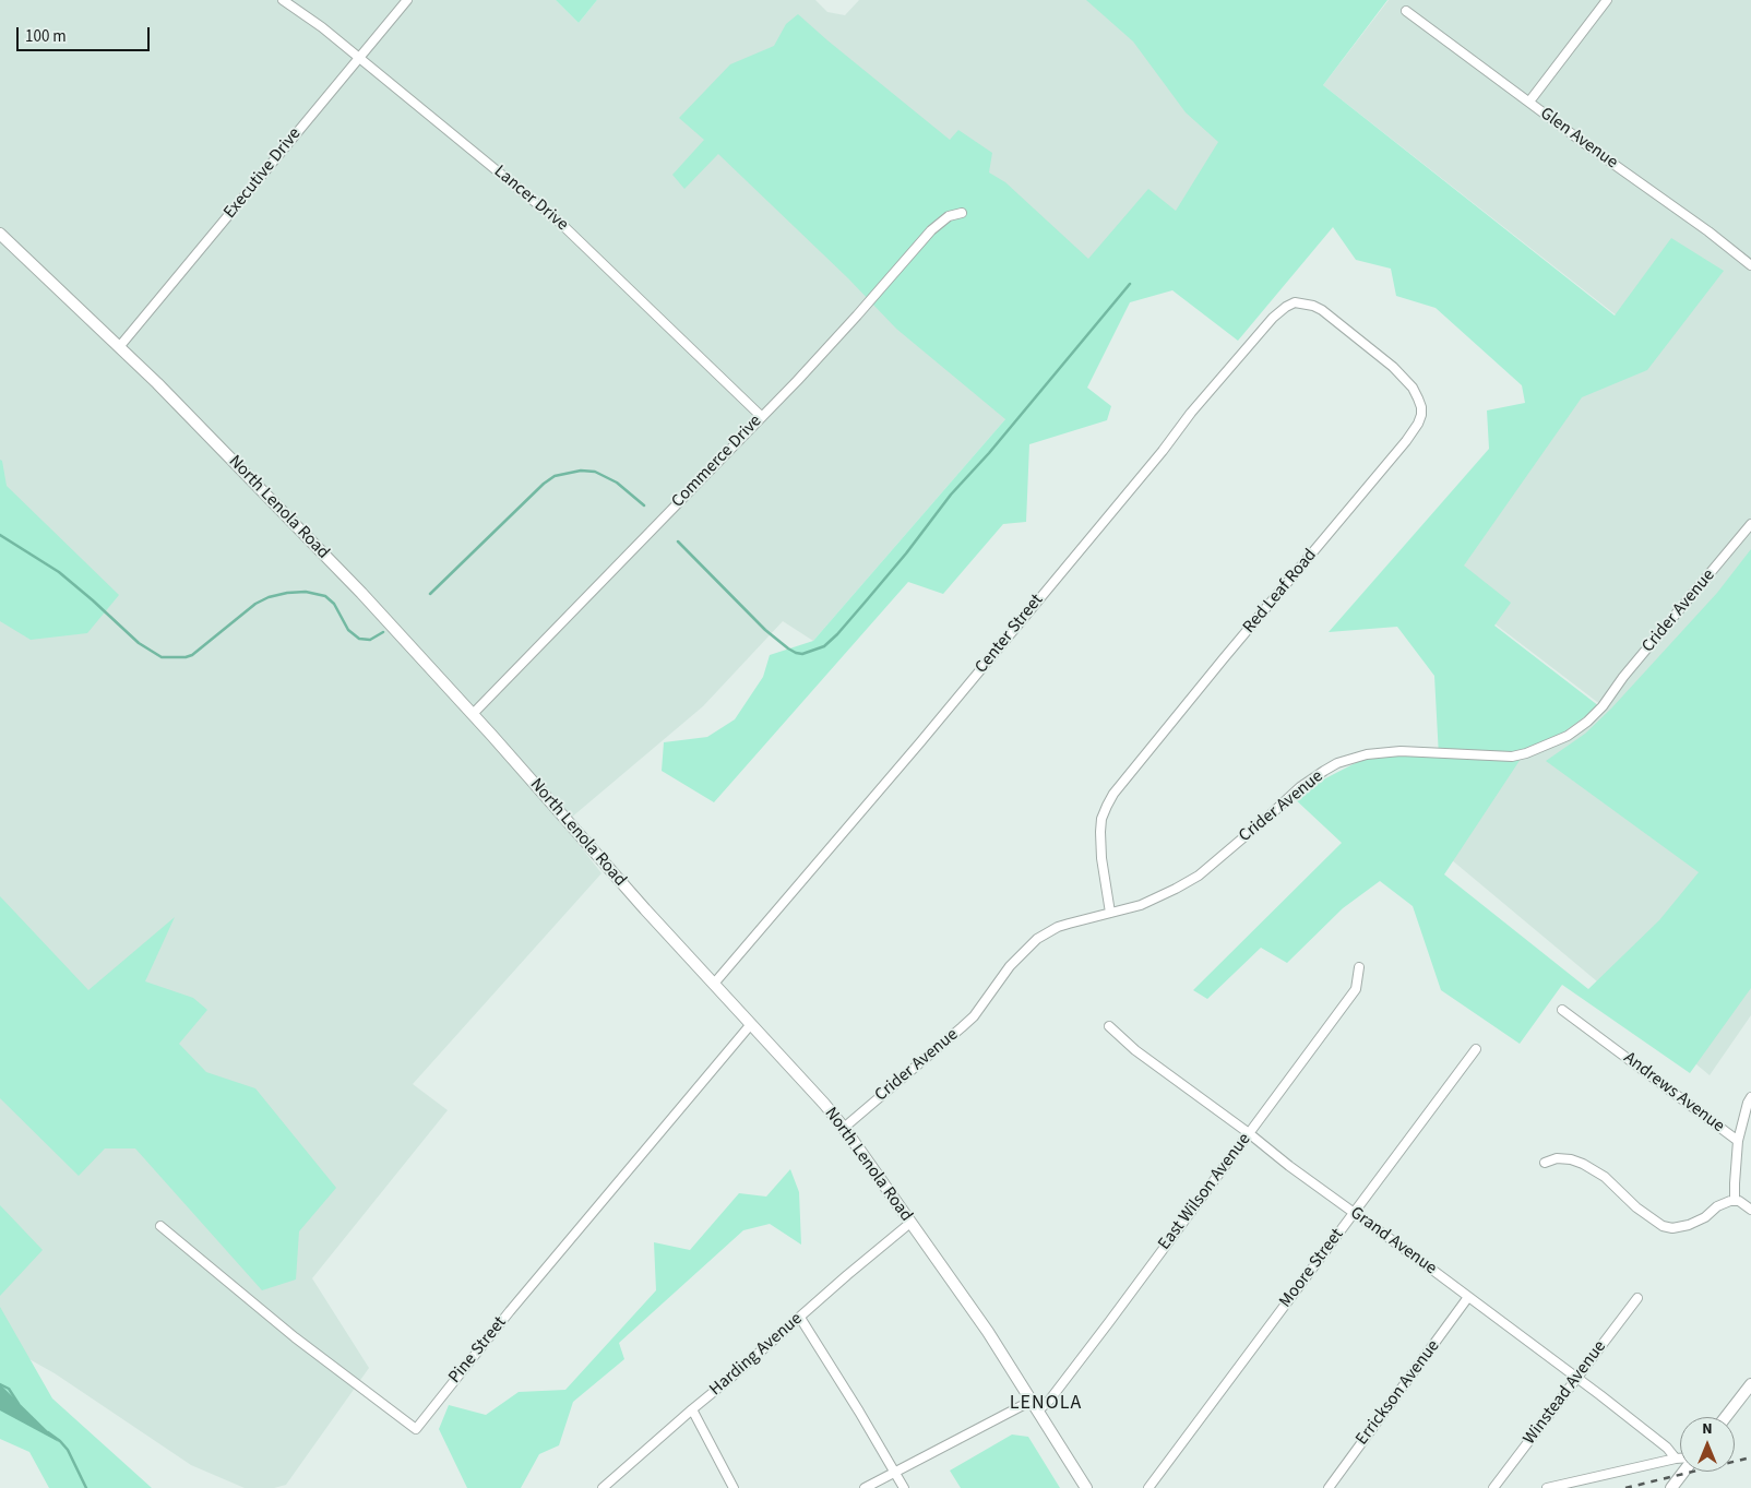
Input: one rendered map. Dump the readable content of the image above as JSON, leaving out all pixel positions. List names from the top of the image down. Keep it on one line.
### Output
{"streets":{"main road":["North Lenola Road"],"street":["Glen Avenue","Executive Drive","Lancer Drive","Commerce Drive","Red Leaf Road","Crider Avenue","Center Street","Andrews Avenue","East Wilson Avenue","Grand Avenue","Moore Street","Pine Street","Harding Avenue","Errickson Avenue","Winstead Avenue"]},"crossings":[["Executive Drive","Lancer Drive"],["Executive Drive","North Lenola Road"],["Lancer Drive","Commerce Drive"],["Commerce Drive","North Lenola Road"],["North Lenola Road","Crider Avenue"],["North Lenola Road","Center Street"],["North Lenola Road","East Wilson Avenue"],["North Lenola Road","Pine Street"],["North Lenola Road","Harding Avenue"],["Red Leaf Road","Crider Avenue"],["Red Leaf Road","Center Street"],["East Wilson Avenue","Grand Avenue"],["Grand Avenue","Moore Street"],["Grand Avenue","Errickson Avenue"],["Grand Avenue","Winstead Avenue"]],"districts":["LENOLA"],"scale_bar":"100 m","north":"top"}
